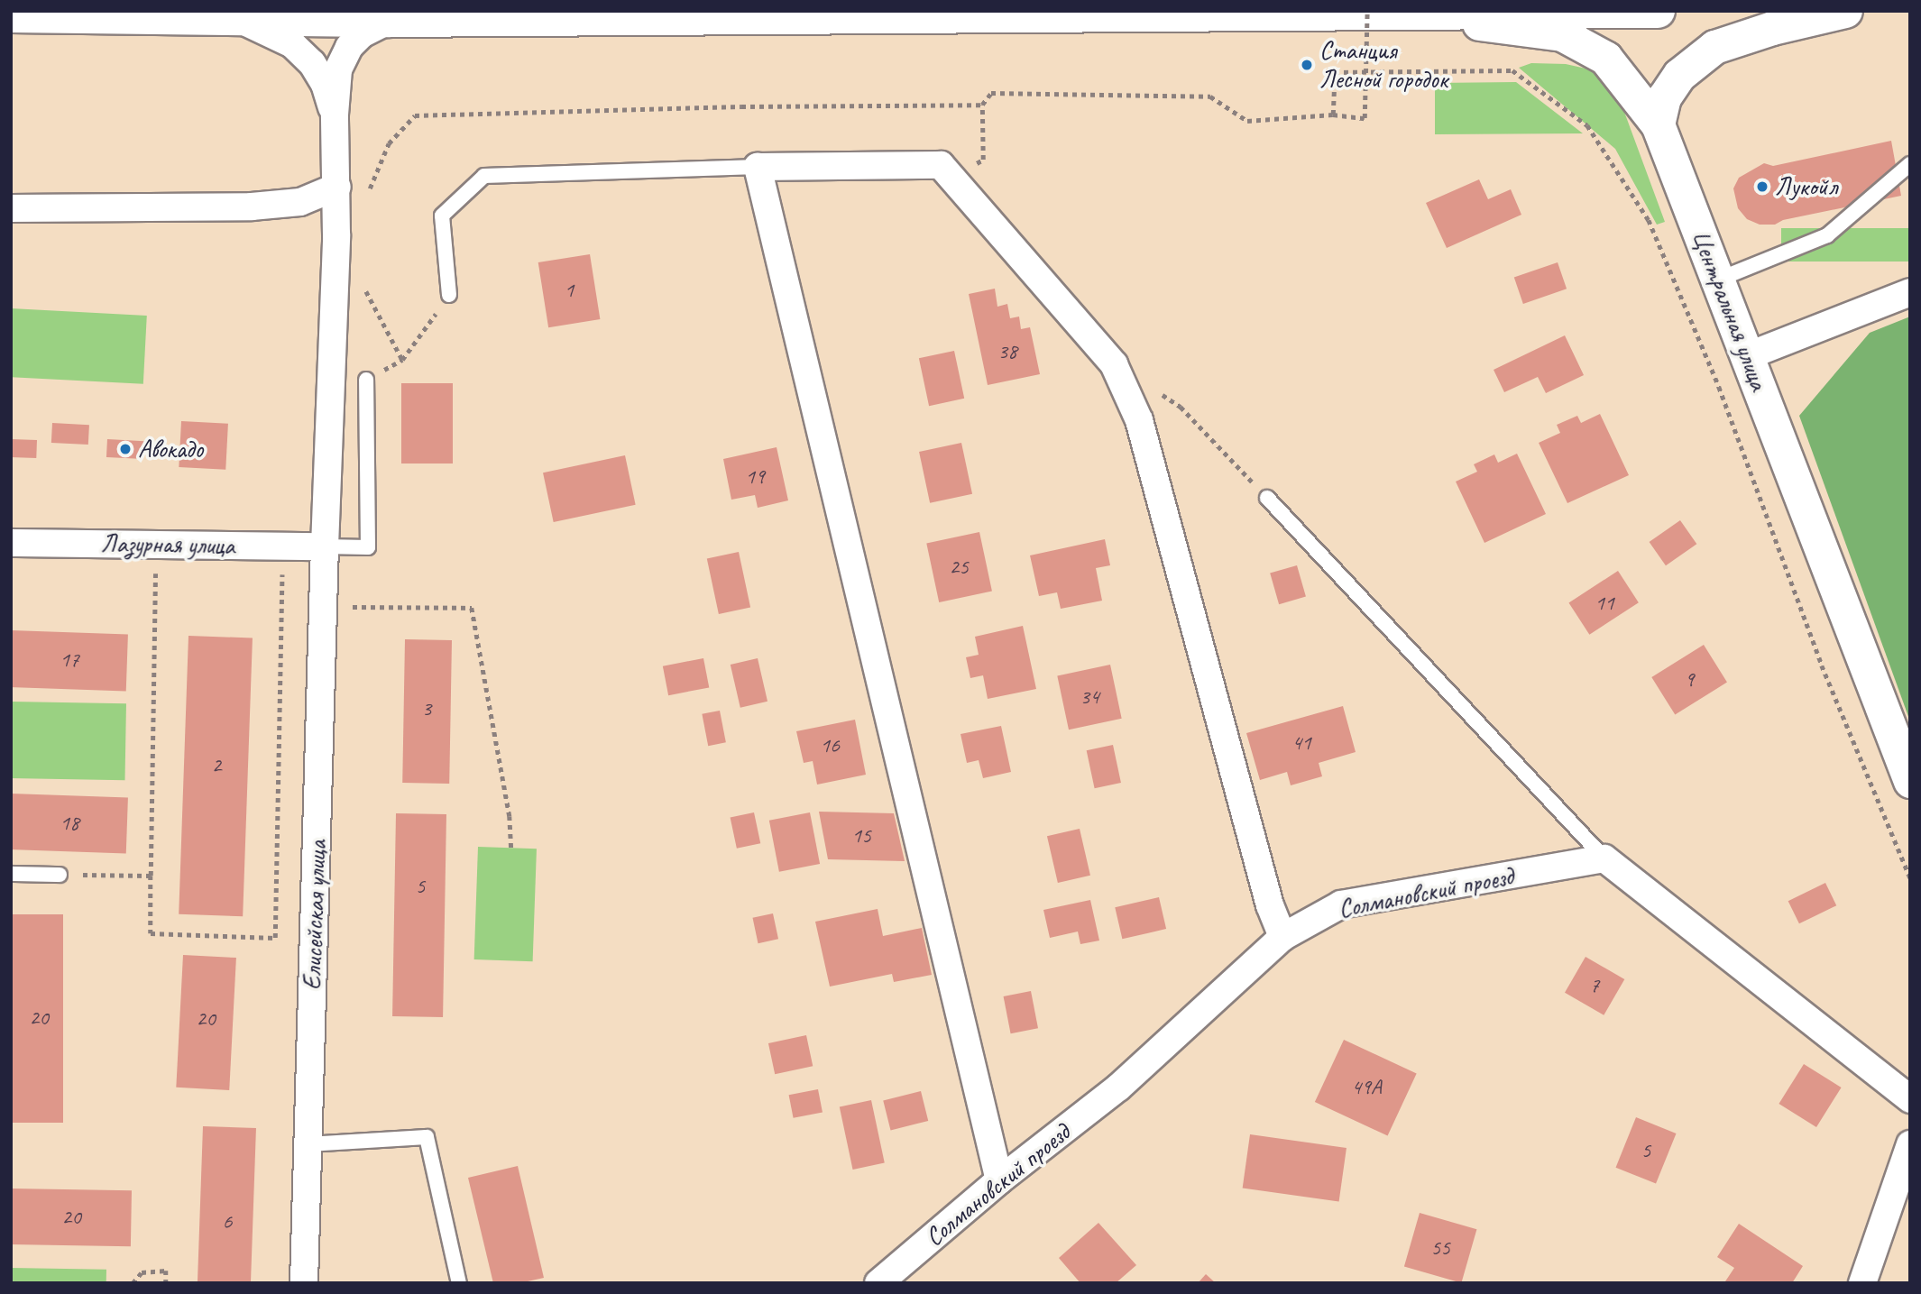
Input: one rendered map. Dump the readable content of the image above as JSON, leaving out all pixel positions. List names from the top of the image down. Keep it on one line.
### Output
{"streets":{"street":["Центральная улица","Лазурная улица","Солмановский проезд","Елисейская улица"]},"crossings":[["Лазурная улица","Елисейская улица"]],"places":["Станция Лесной городок","Лукойл","Авокадо"],"house_numbers":["1","38","19","25","11","17","9","34","3","41","16","2","18","15","5","7","20","20","49А","5","20","6","55"]}
